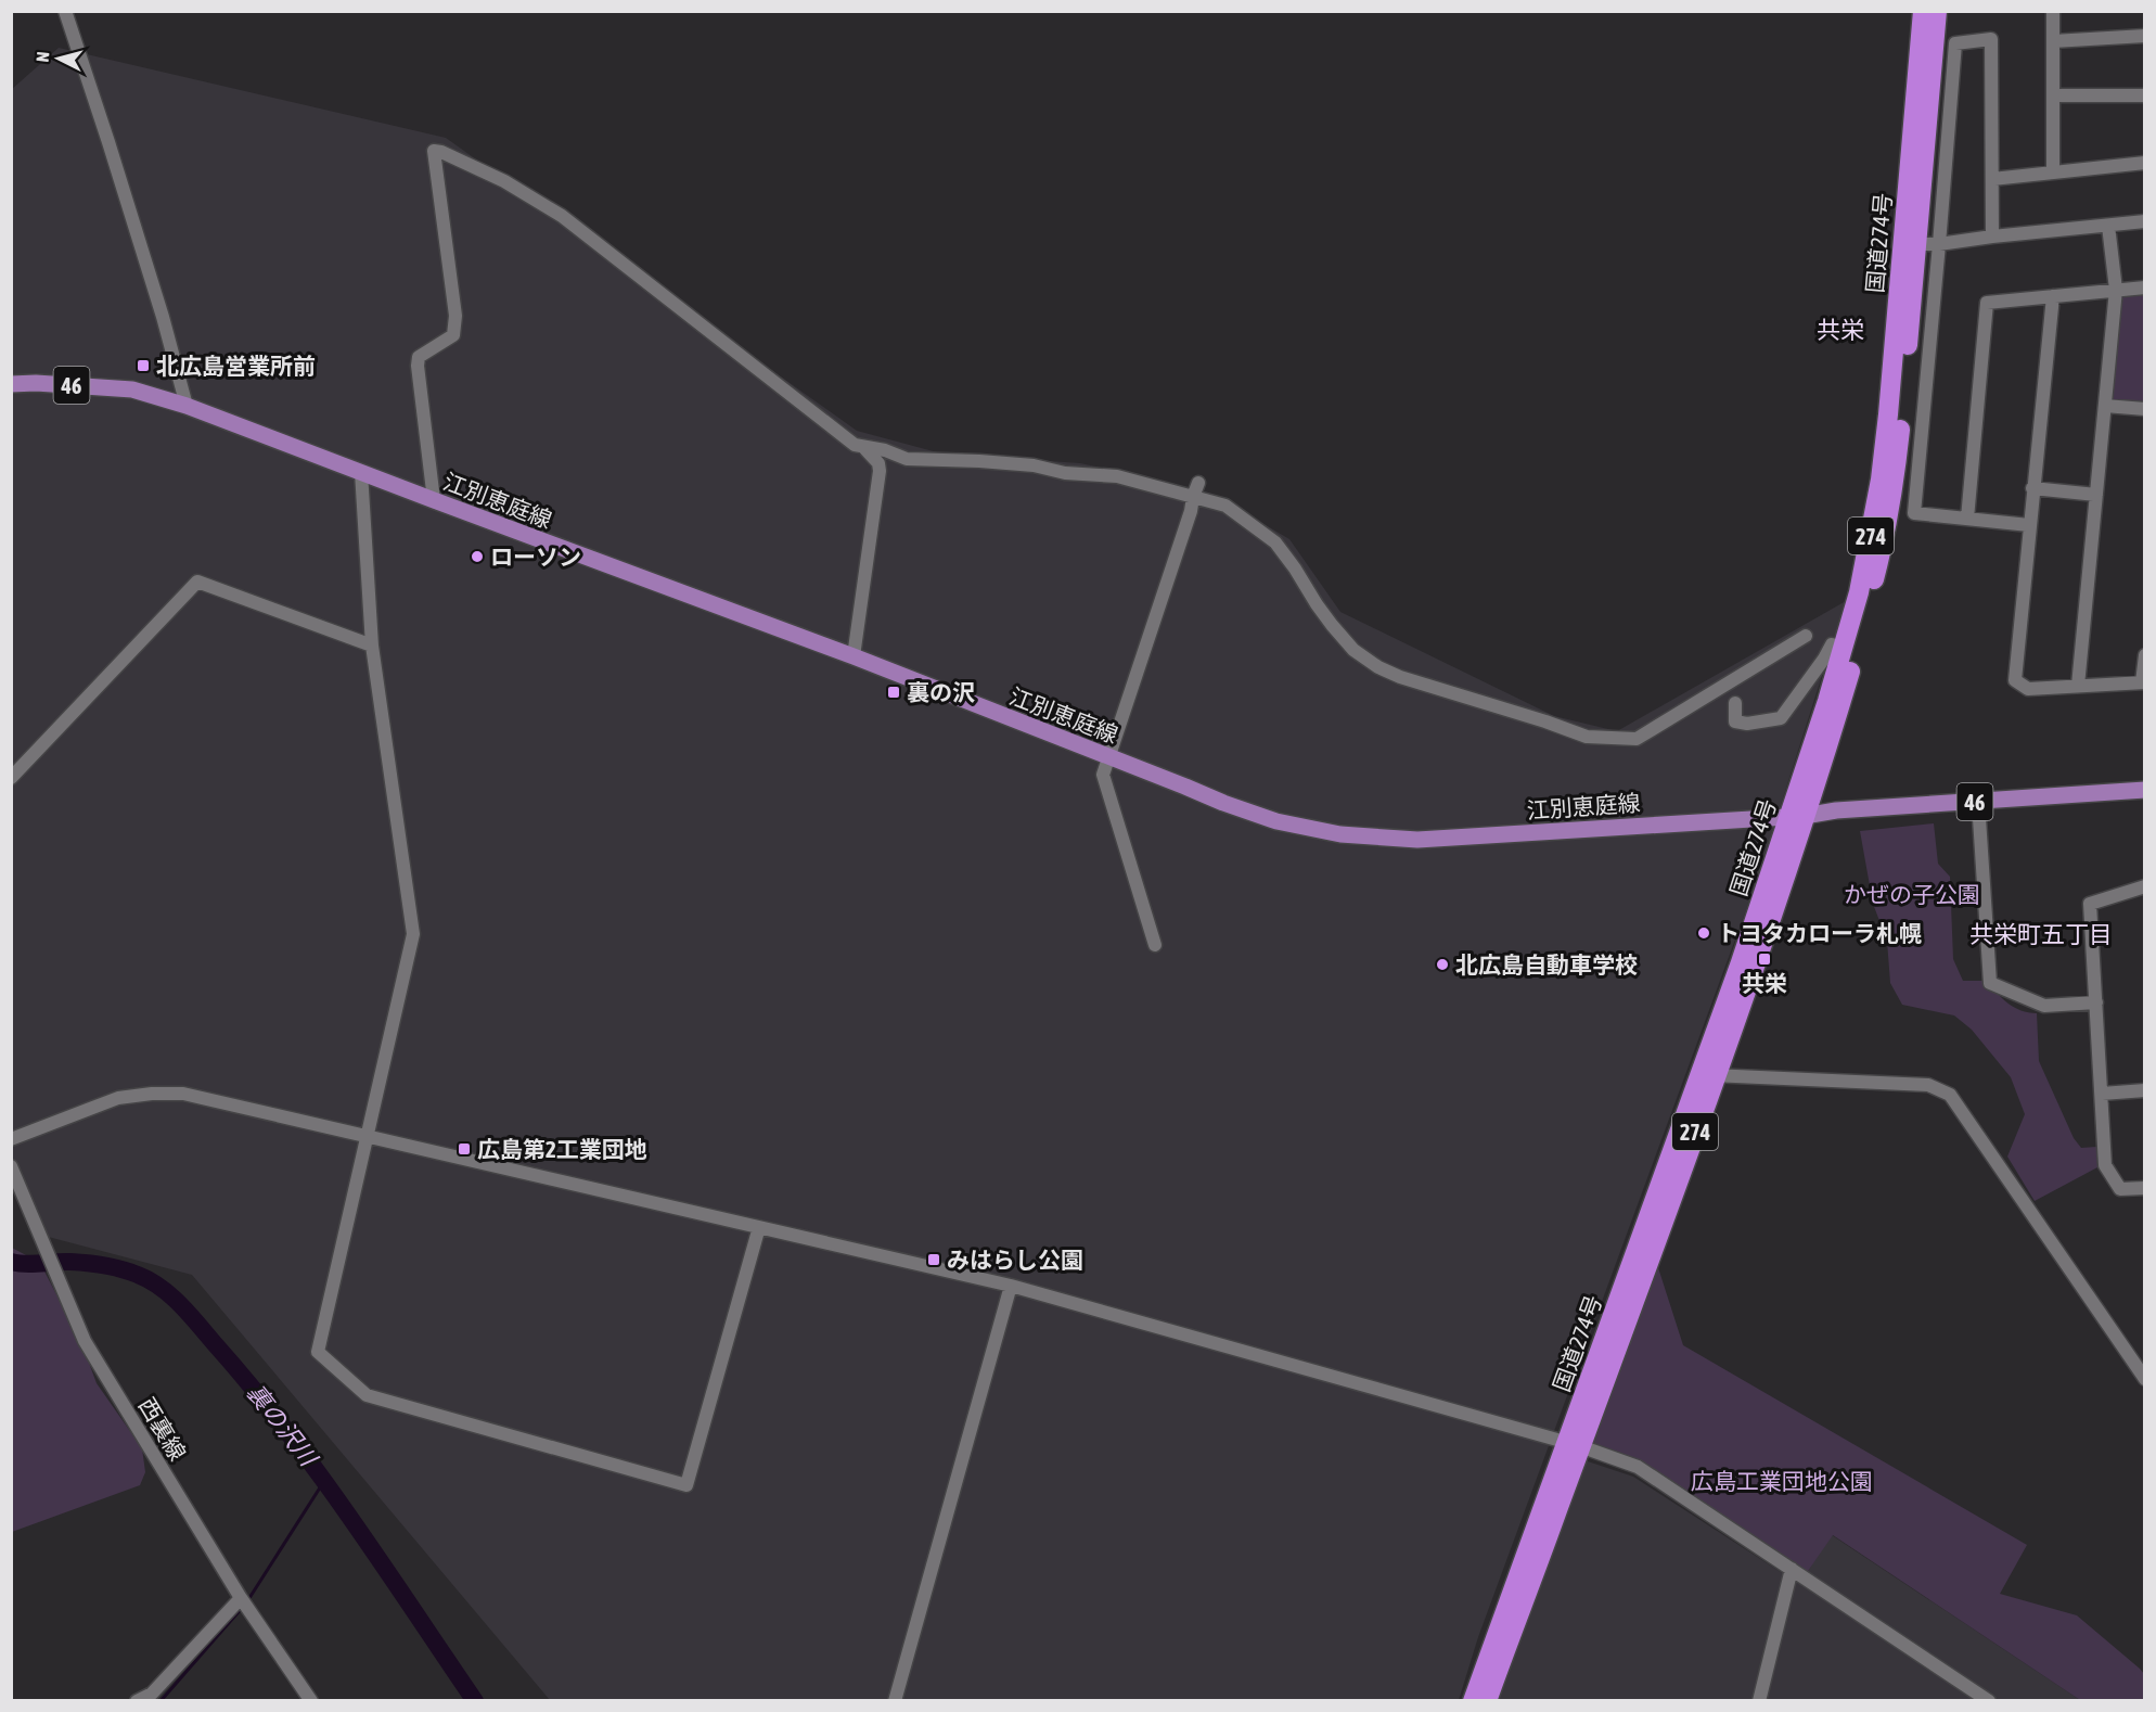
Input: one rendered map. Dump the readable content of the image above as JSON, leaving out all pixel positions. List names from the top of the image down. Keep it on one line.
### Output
{"streets":{"highway":["国道274号","274"],"main road":["46","江別恵庭線"],"street":["西裏線"]},"crossings":[["国道274号","江別恵庭線"]],"districts":["共栄","共栄町五丁目"],"water":["裏の沢川"],"parks":["かぜの子公園","広島工業団地公園"],"places":{"transit":["北広島営業所前","裏の沢","共栄","広島第2工業団地","みはらし公園"],"other":["ローソン","トヨタカローラ札幌","北広島自動車学校"]},"north":"left"}
